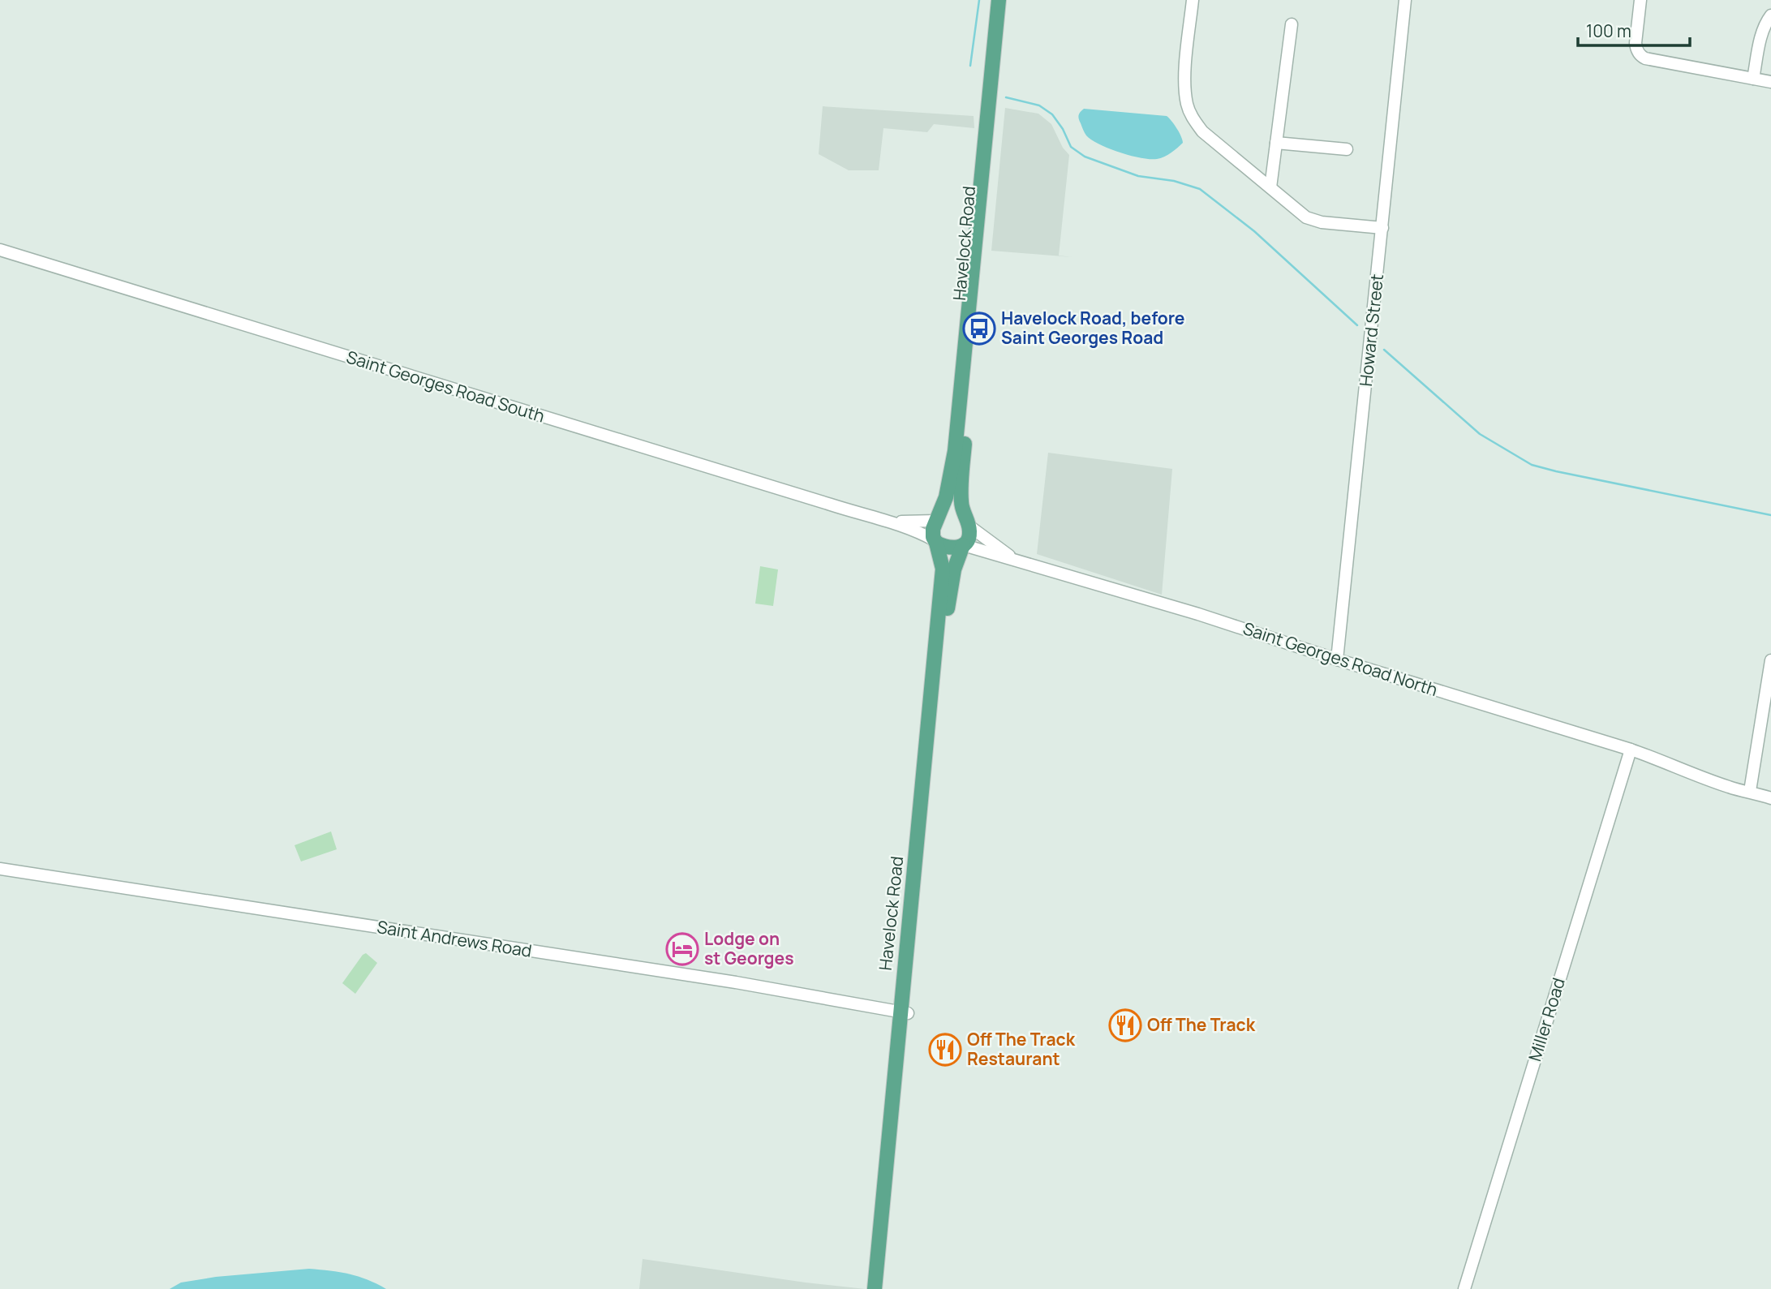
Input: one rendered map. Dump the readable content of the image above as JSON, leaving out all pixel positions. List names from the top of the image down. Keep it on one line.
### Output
{"streets":{"main road":["Havelock Road"],"street":["Howard Street","Saint Georges Road South","Saint Georges Road North","Saint Andrews Road","Miller Road"]},"crossings":[["Havelock Road","Saint Georges Road South"],["Havelock Road","Saint Georges Road North"],["Havelock Road","Saint Andrews Road"],["Howard Street","Saint Georges Road North"],["Saint Georges Road South","Saint Georges Road North"],["Saint Georges Road North","Miller Road"]],"places":{"bus stop":["Havelock Road, before Saint Georges Road"],"hotel":["Lodge on st Georges"],"restaurant":["Off The Track","Off The Track Restaurant"]},"scale_bar":"100 m"}
